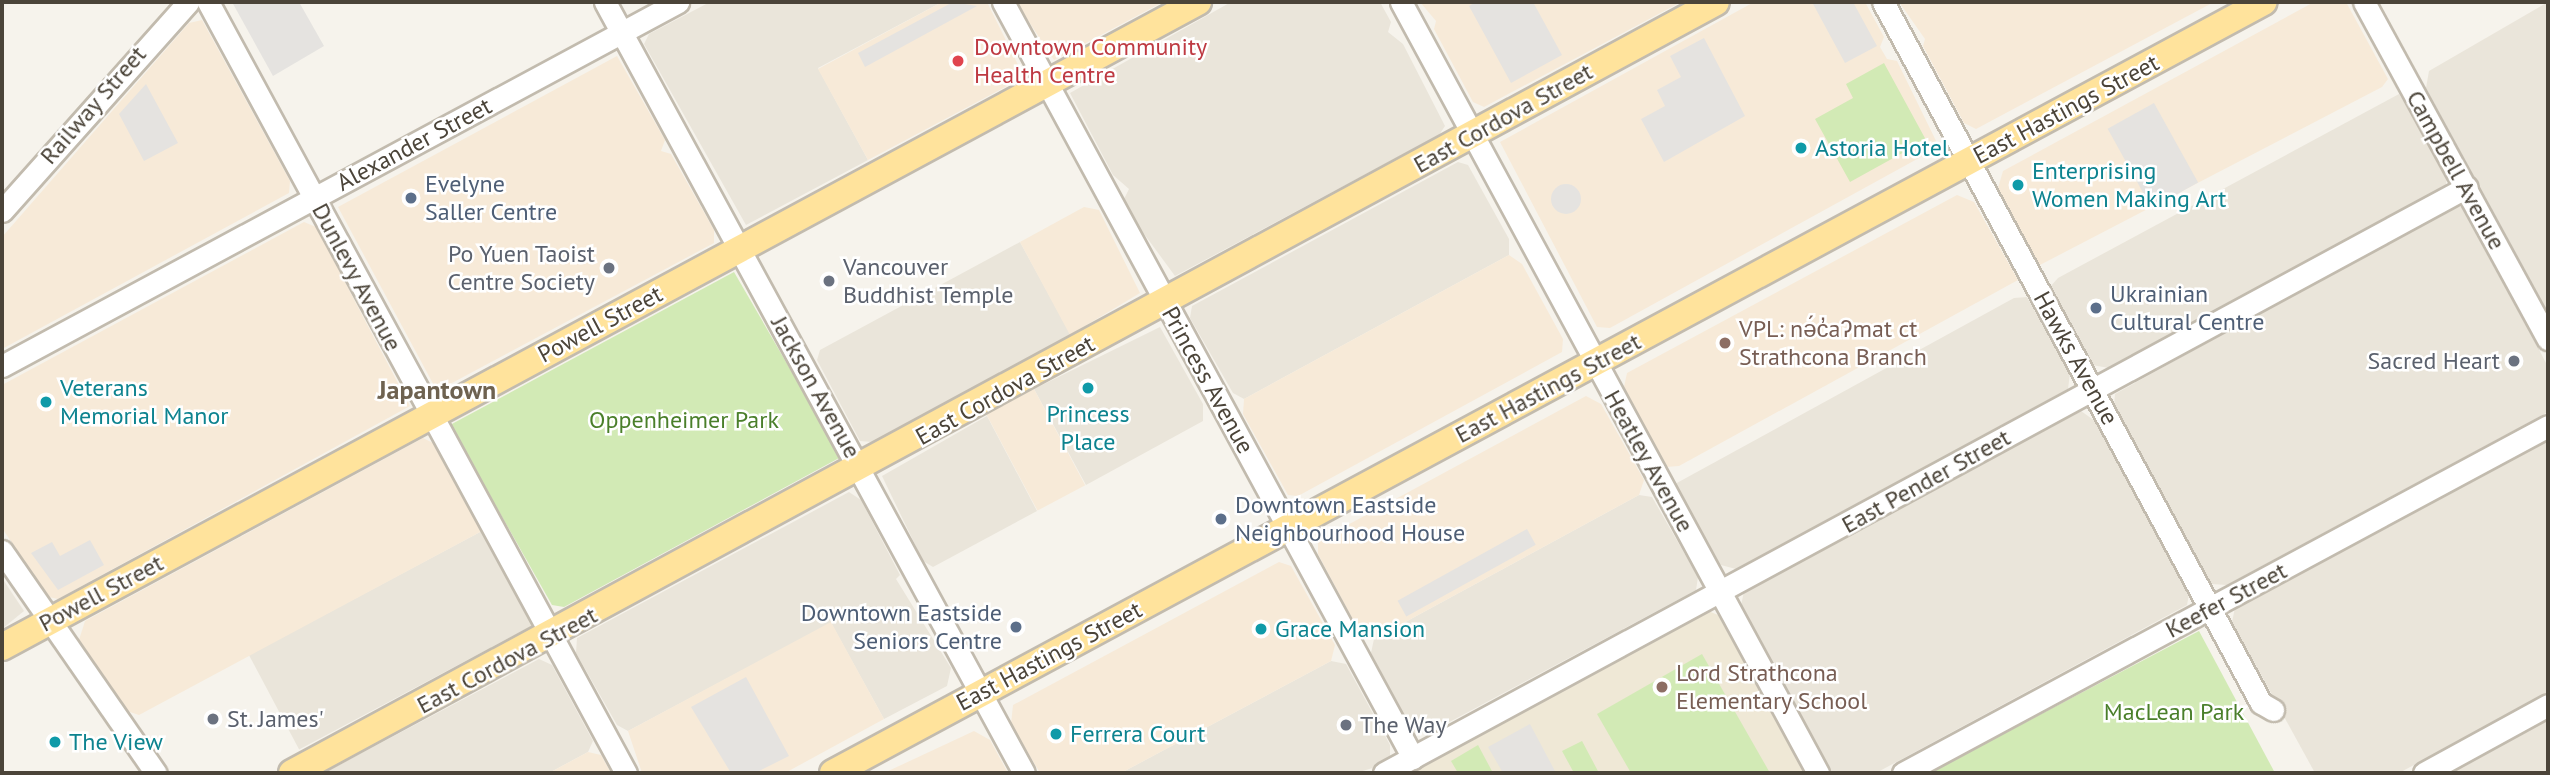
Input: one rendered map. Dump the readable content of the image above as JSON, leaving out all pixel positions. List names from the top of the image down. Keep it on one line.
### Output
{"streets":{"main road":["East Hastings Street","East Cordova Street","Powell Street"],"street":["Railway Street","Alexander Street","Campbell Avenue","Dunlevy Avenue","Hawks Avenue","Princess Avenue","Jackson Avenue","Heatley Avenue","East Pender Street","Keefer Street"]},"crossings":[["East Hastings Street","Hawks Avenue"],["East Hastings Street","Princess Avenue"],["East Hastings Street","Jackson Avenue"],["East Hastings Street","Heatley Avenue"],["East Cordova Street","Dunlevy Avenue"],["East Cordova Street","Princess Avenue"],["East Cordova Street","Jackson Avenue"],["East Cordova Street","Heatley Avenue"],["Alexander Street","Dunlevy Avenue"],["Alexander Street","Jackson Avenue"],["Campbell Avenue","East Pender Street"],["Dunlevy Avenue","Powell Street"],["Powell Street","Princess Avenue"],["Powell Street","Jackson Avenue"],["Hawks Avenue","East Pender Street"],["Hawks Avenue","Keefer Street"],["Princess Avenue","East Pender Street"],["Heatley Avenue","East Pender Street"]],"districts":["Japantown"],"parks":["Oppenheimer Park","MacLean Park"],"places":["Downtown Community Health Centre","Astoria Hotel","Enterprising Women Making Art","Evelyne Saller Centre","Po Yuen Taoist Centre Society","Vancouver Buddhist Temple","Ukrainian Cultural Centre","VPL: nə́c̓aʔmat ct Strathcona Branch","Sacred Heart","Princess Place","Veterans Memorial Manor","Downtown Eastside Neighbourhood House","Downtown Eastside Seniors Centre","Grace Mansion","Lord Strathcona Elementary School","St. James'","The Way","Ferrera Court","The View"]}
